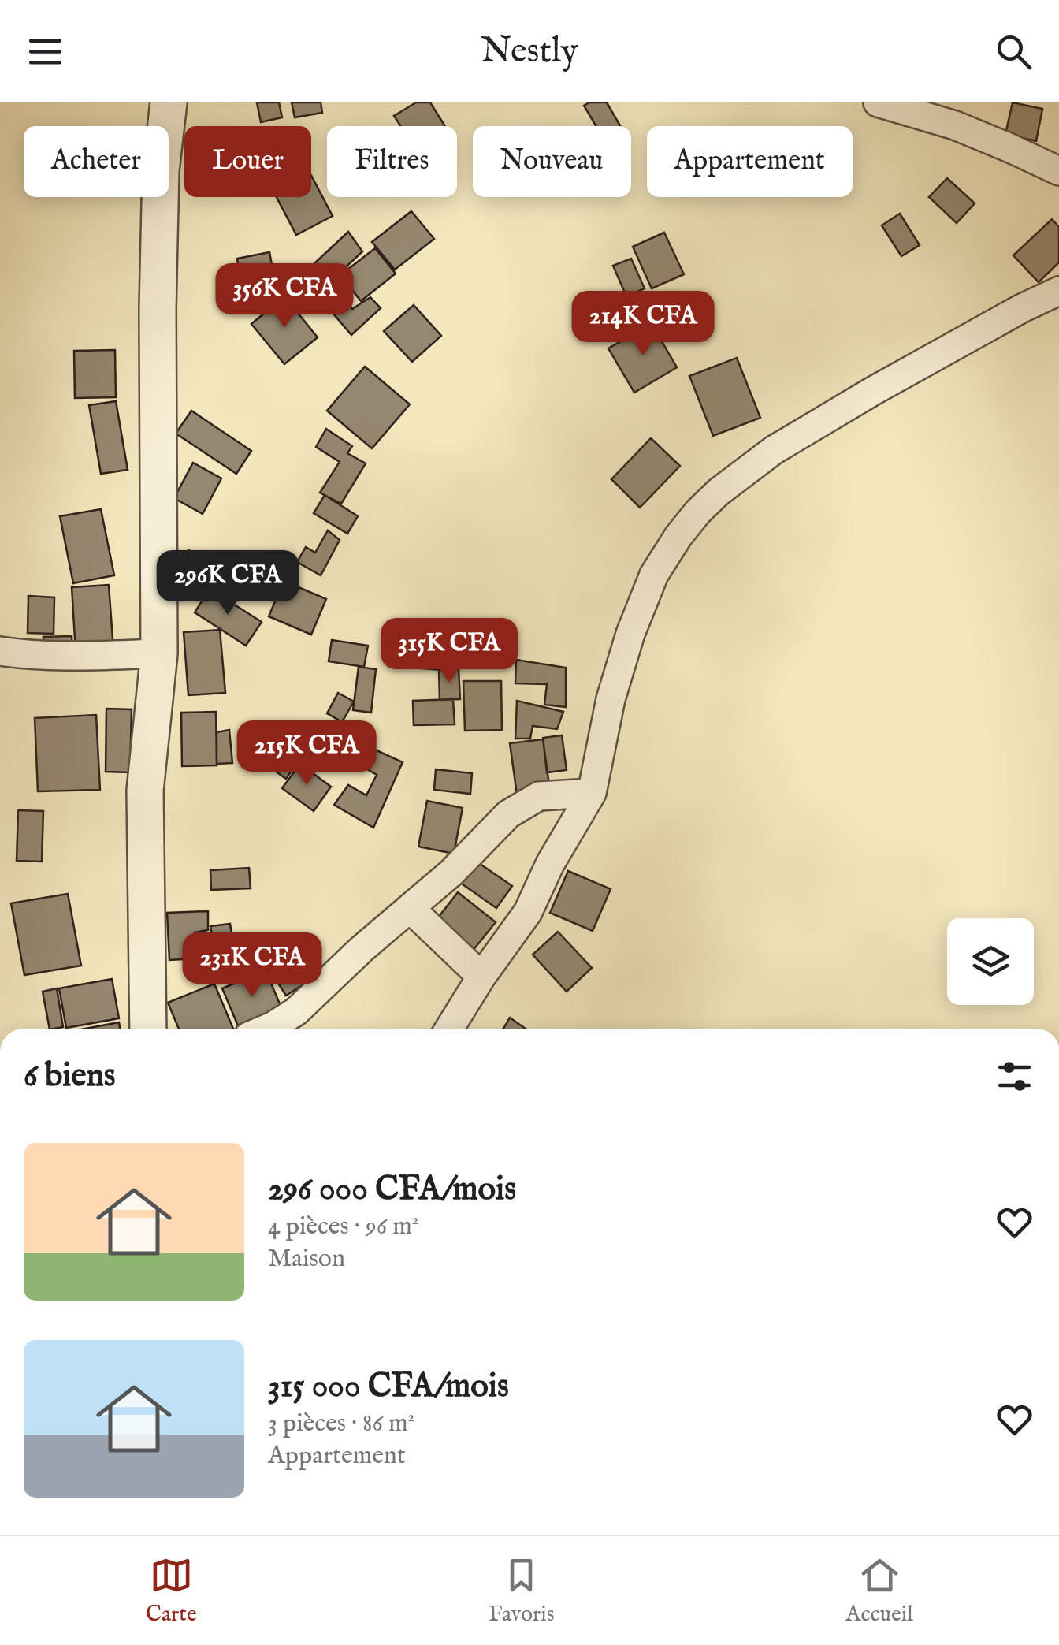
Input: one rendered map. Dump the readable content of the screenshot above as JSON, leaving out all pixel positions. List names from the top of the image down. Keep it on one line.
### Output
{"page":{"header":"Nestly","chip":["Acheter","Louer","Filtres","Nouveau","Appartement"],"price":["356K CFA","214K CFA","296K CFA","315K CFA","215K CFA","231K CFA"],"heading":"6 biens","list":[{"name":"296 000 CFA/mois","note":"4 pièces · 96 m² · Maison"},{"name":"315 000 CFA/mois","note":"3 pièces · 86 m² · Appartement"}],"tabs":["Carte","Favoris","Accueil"]}}
